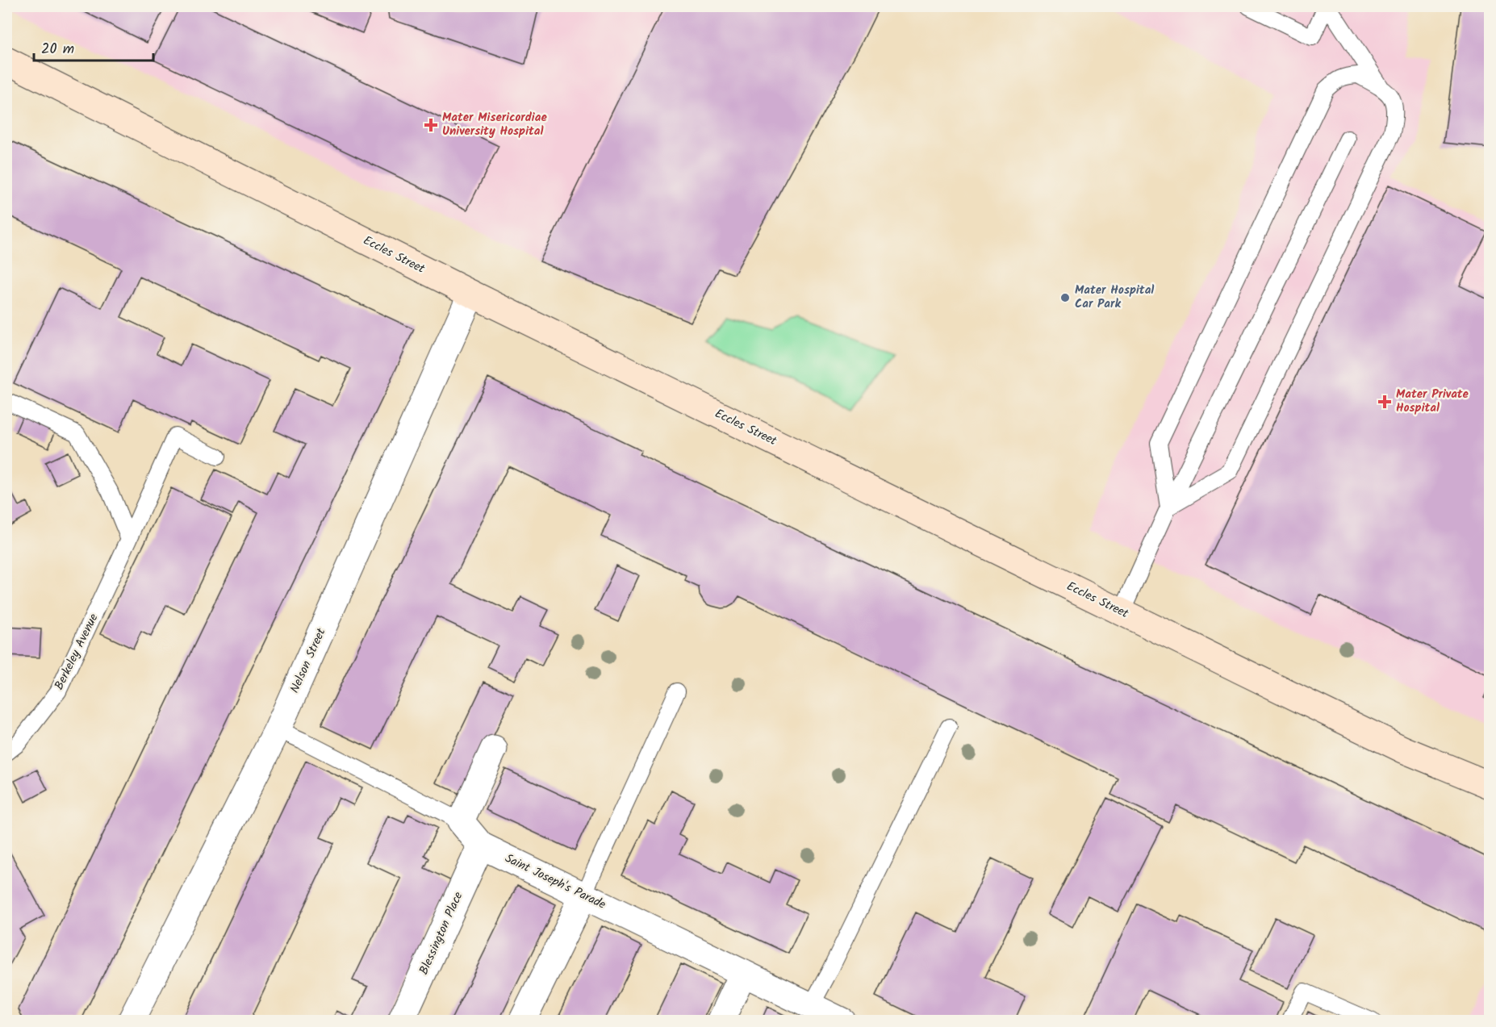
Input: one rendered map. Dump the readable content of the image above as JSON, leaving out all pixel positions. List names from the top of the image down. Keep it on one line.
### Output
{"streets":{"street":["Eccles Street","Nelson Street","Saint Joseph's Parade","Blessington Place"],"lane":["Berkeley Avenue"]},"crossings":[["Eccles Street","Nelson Street"],["Nelson Street","Saint Joseph's Parade"],["Saint Joseph's Parade","Blessington Place"]],"places":{"health":["Mater Misericordiae University Hospital","Mater Private Hospital"],"other":["Mater Hospital Car Park"]},"scale_bar":"20 m"}
